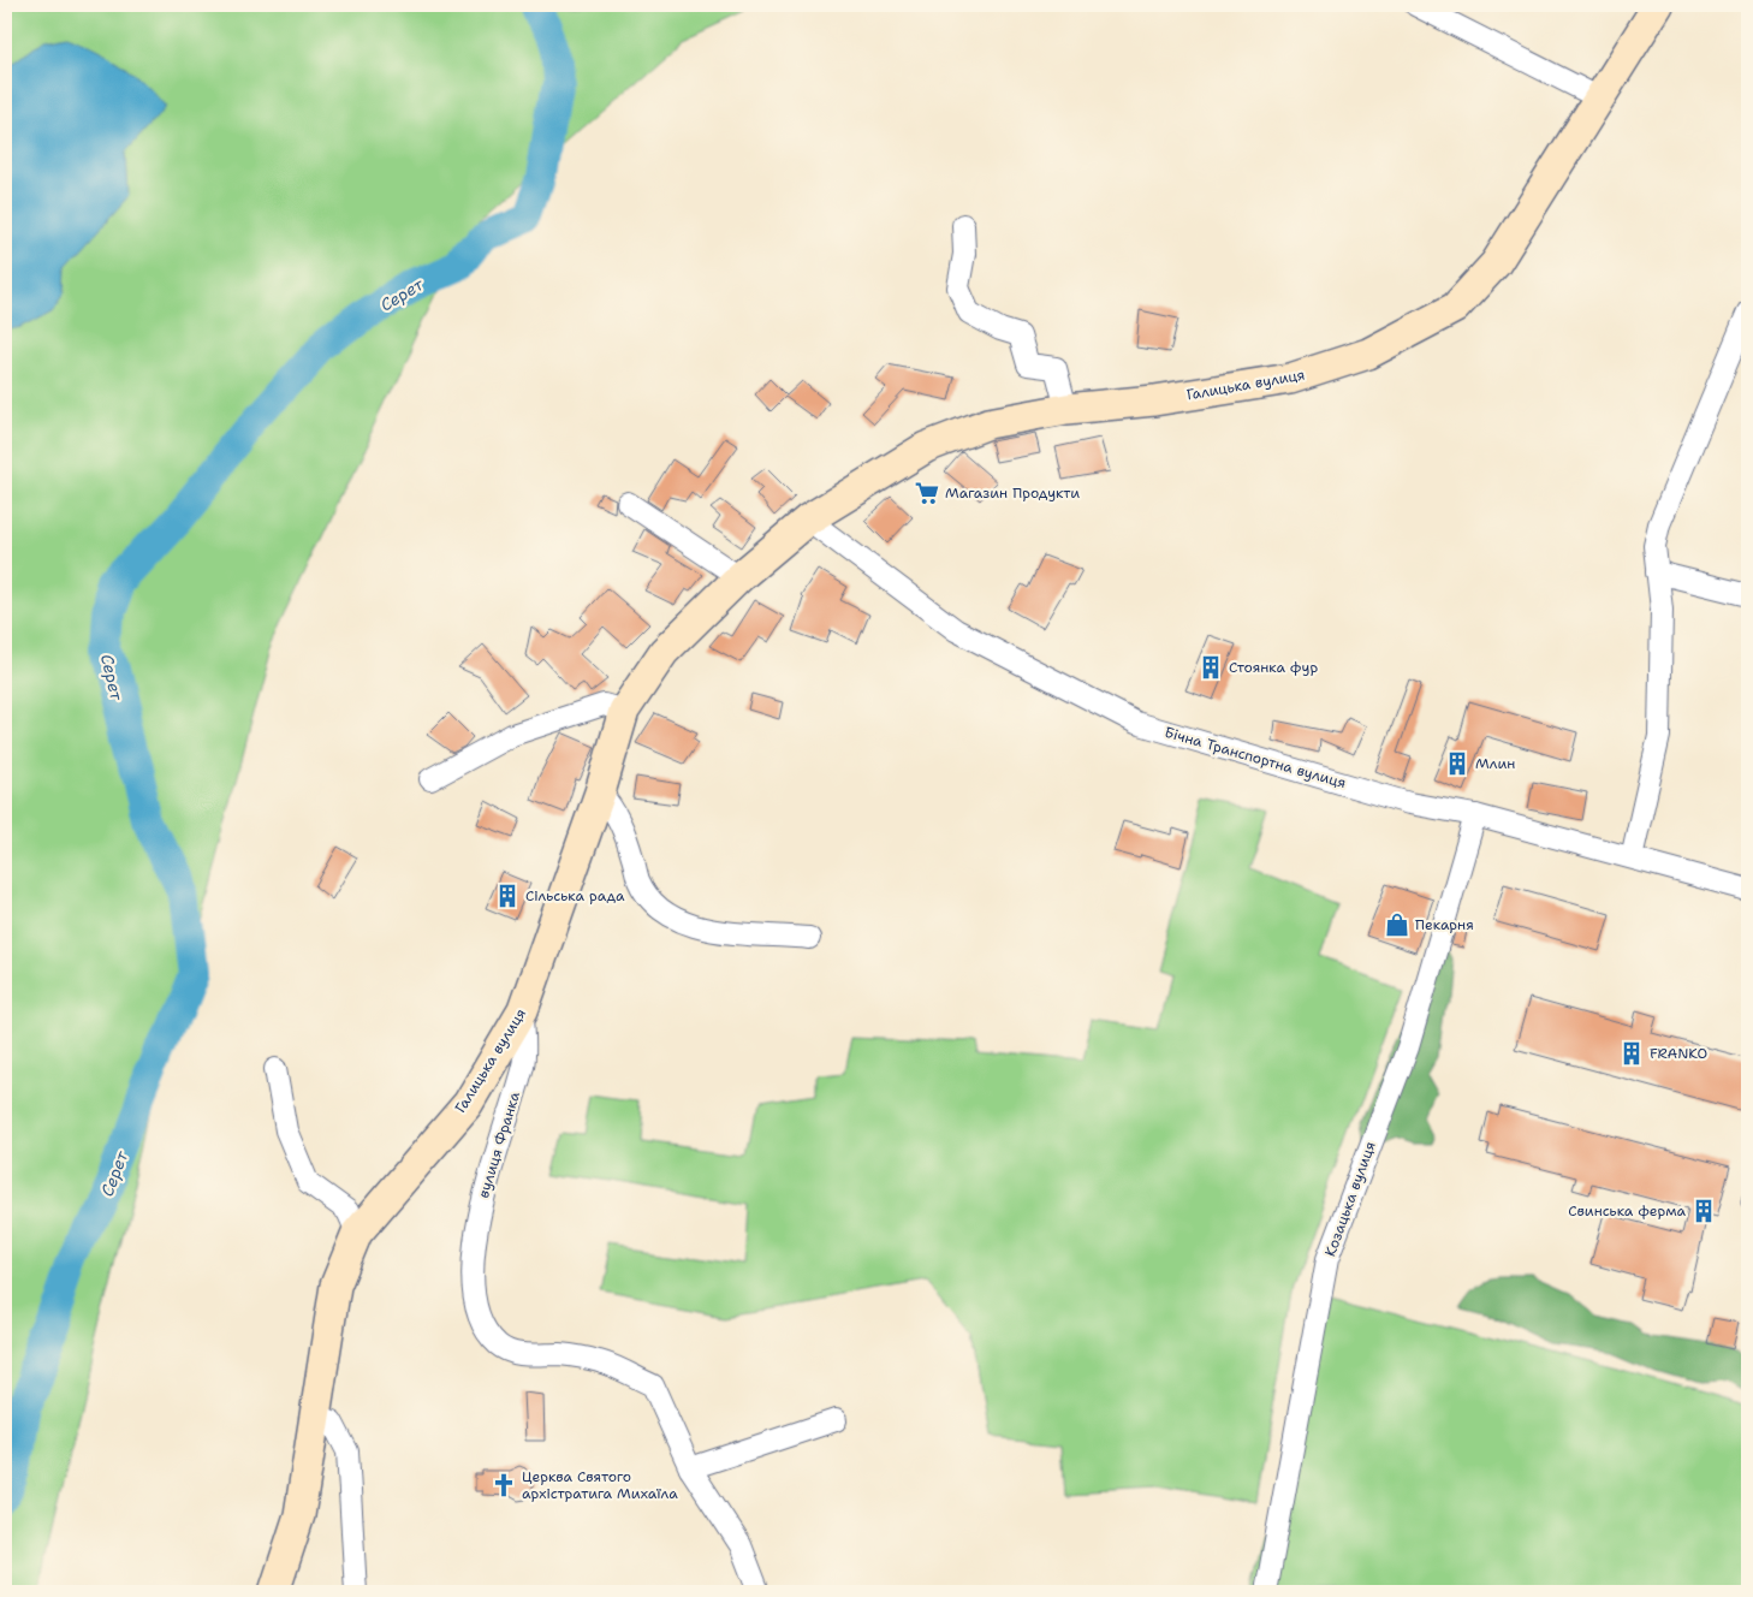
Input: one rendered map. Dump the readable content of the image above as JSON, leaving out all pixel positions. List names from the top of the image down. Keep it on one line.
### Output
{"streets":{"main road":["Галицька вулиця"],"street":["Бічна Транспортна вулиця","вулиця Франка","Козацька вулиця"]},"crossings":[["Галицька вулиця","Бічна Транспортна вулиця"],["Галицька вулиця","вулиця Франка"],["Бічна Транспортна вулиця","Козацька вулиця"]],"water":["Серет"],"places":{"supermarket":["Магазин Продукти"],"building":["Стоянка фур","Млин","Сільська рада","FRANKO","Свинська ферма"],"shop":["Пекарня"],"church":["Церква Святого архістратига Михаїла"]}}
